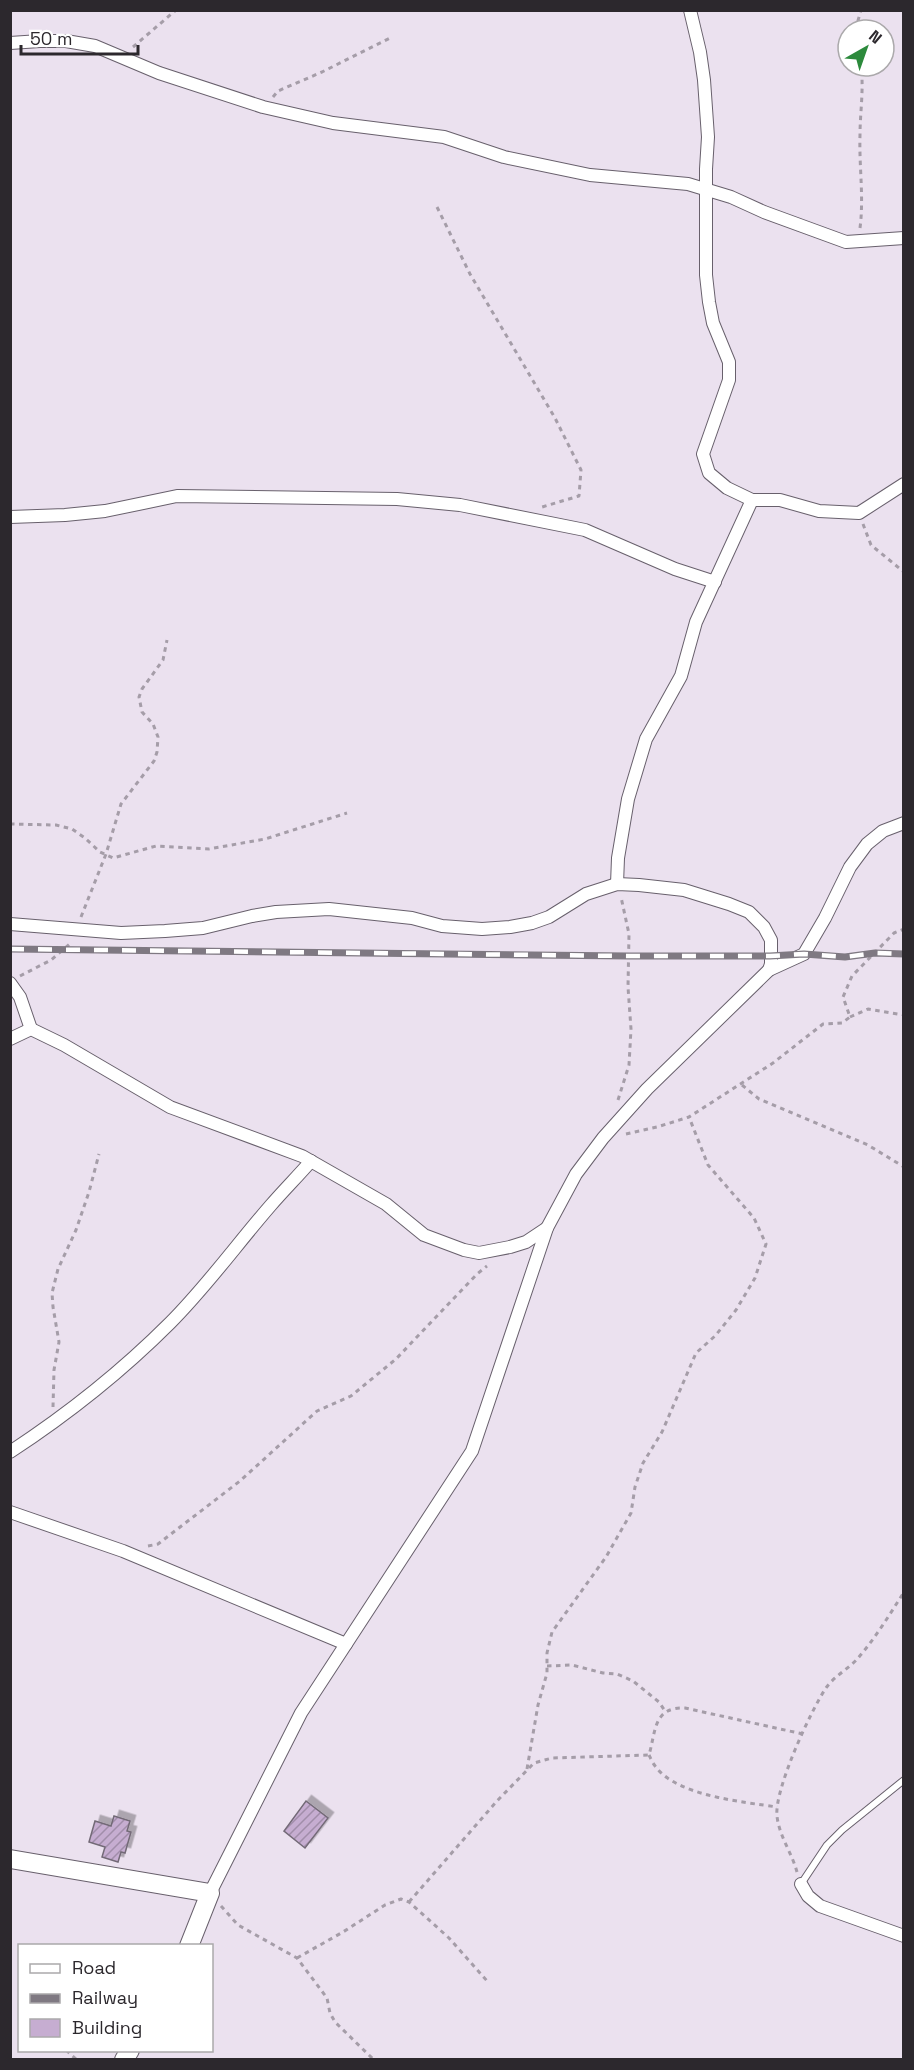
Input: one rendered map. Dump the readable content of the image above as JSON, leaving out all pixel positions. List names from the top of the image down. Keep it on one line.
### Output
{"legend":["Road","Railway","Building"],"scale_bar":"50 m","north":"top right"}
